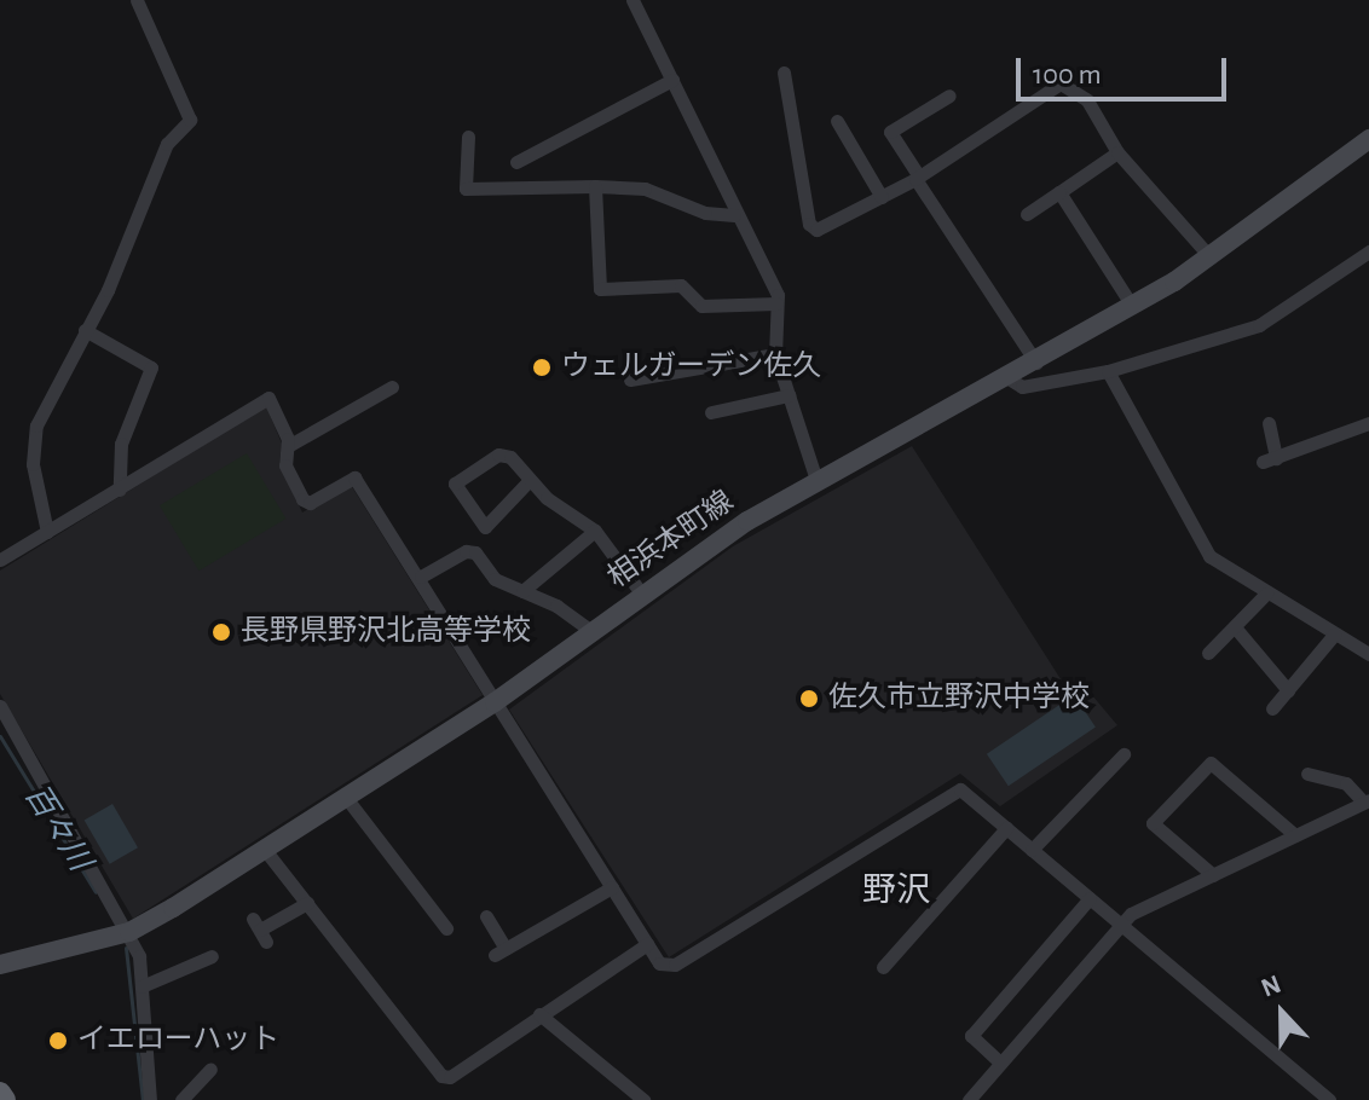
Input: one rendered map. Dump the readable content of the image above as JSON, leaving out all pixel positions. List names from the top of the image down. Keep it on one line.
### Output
{"streets":{"main road":["相浜本町線"]},"districts":["野沢"],"water":["百々川"],"places":["ウェルガーデン佐久","長野県野沢北高等学校","佐久市立野沢中学校","イエローハット"],"scale_bar":"100 m","north":"top"}
